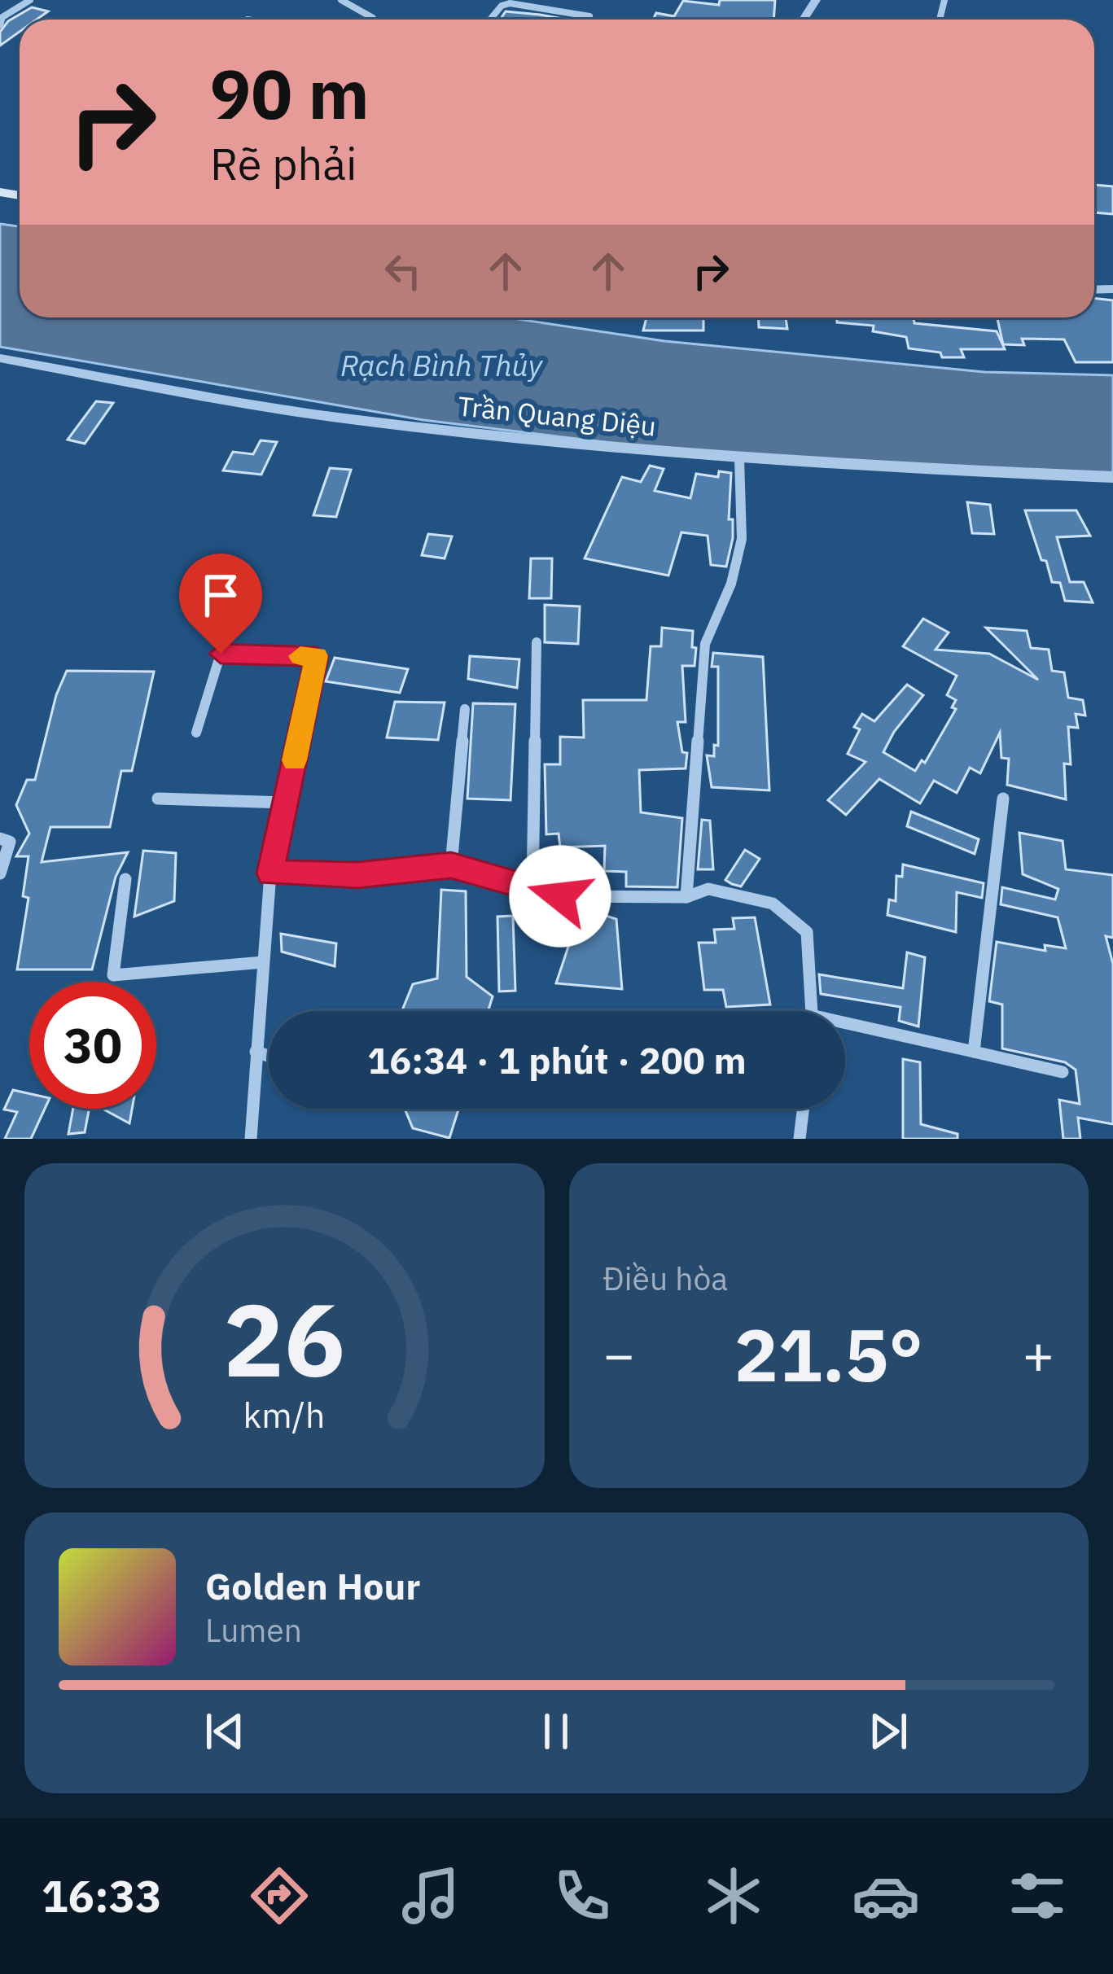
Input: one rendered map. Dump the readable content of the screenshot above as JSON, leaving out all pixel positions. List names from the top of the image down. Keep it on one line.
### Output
{"streets":{"street":["Trần Quang Diệu"]},"water":["Rạch Bình Thủy"],"page":{"turn":["90 m","Rẽ phải"],"limit":"30","trip":"16:34 · 1 phút · 200 m","tile":"Điều hòa","heat":["−","21.5°","+"],"song":["Golden Hour","Lumen"],"tabs":"16:33","gauge":["26","km/h"]}}
